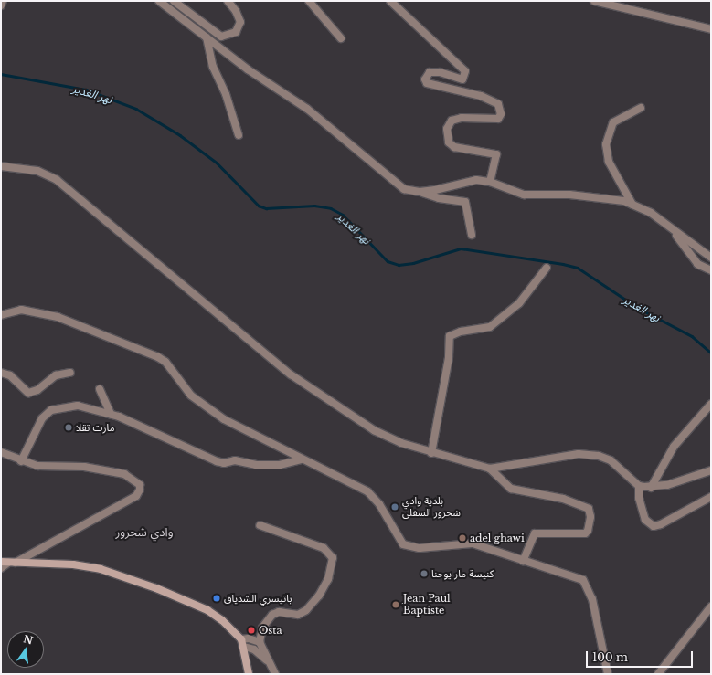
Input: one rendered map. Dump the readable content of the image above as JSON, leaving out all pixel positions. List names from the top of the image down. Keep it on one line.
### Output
{"districts":["وادي شحرور"],"water":["نهر الغدير"],"places":["مارت تقلا","بلدية وادي شحرور السفلى","adel ghawi","كنيسة مار يوحنا","باتيسري الشدياق","Jean Paul Baptiste","Osta"],"scale_bar":"100 m","north":"top"}
